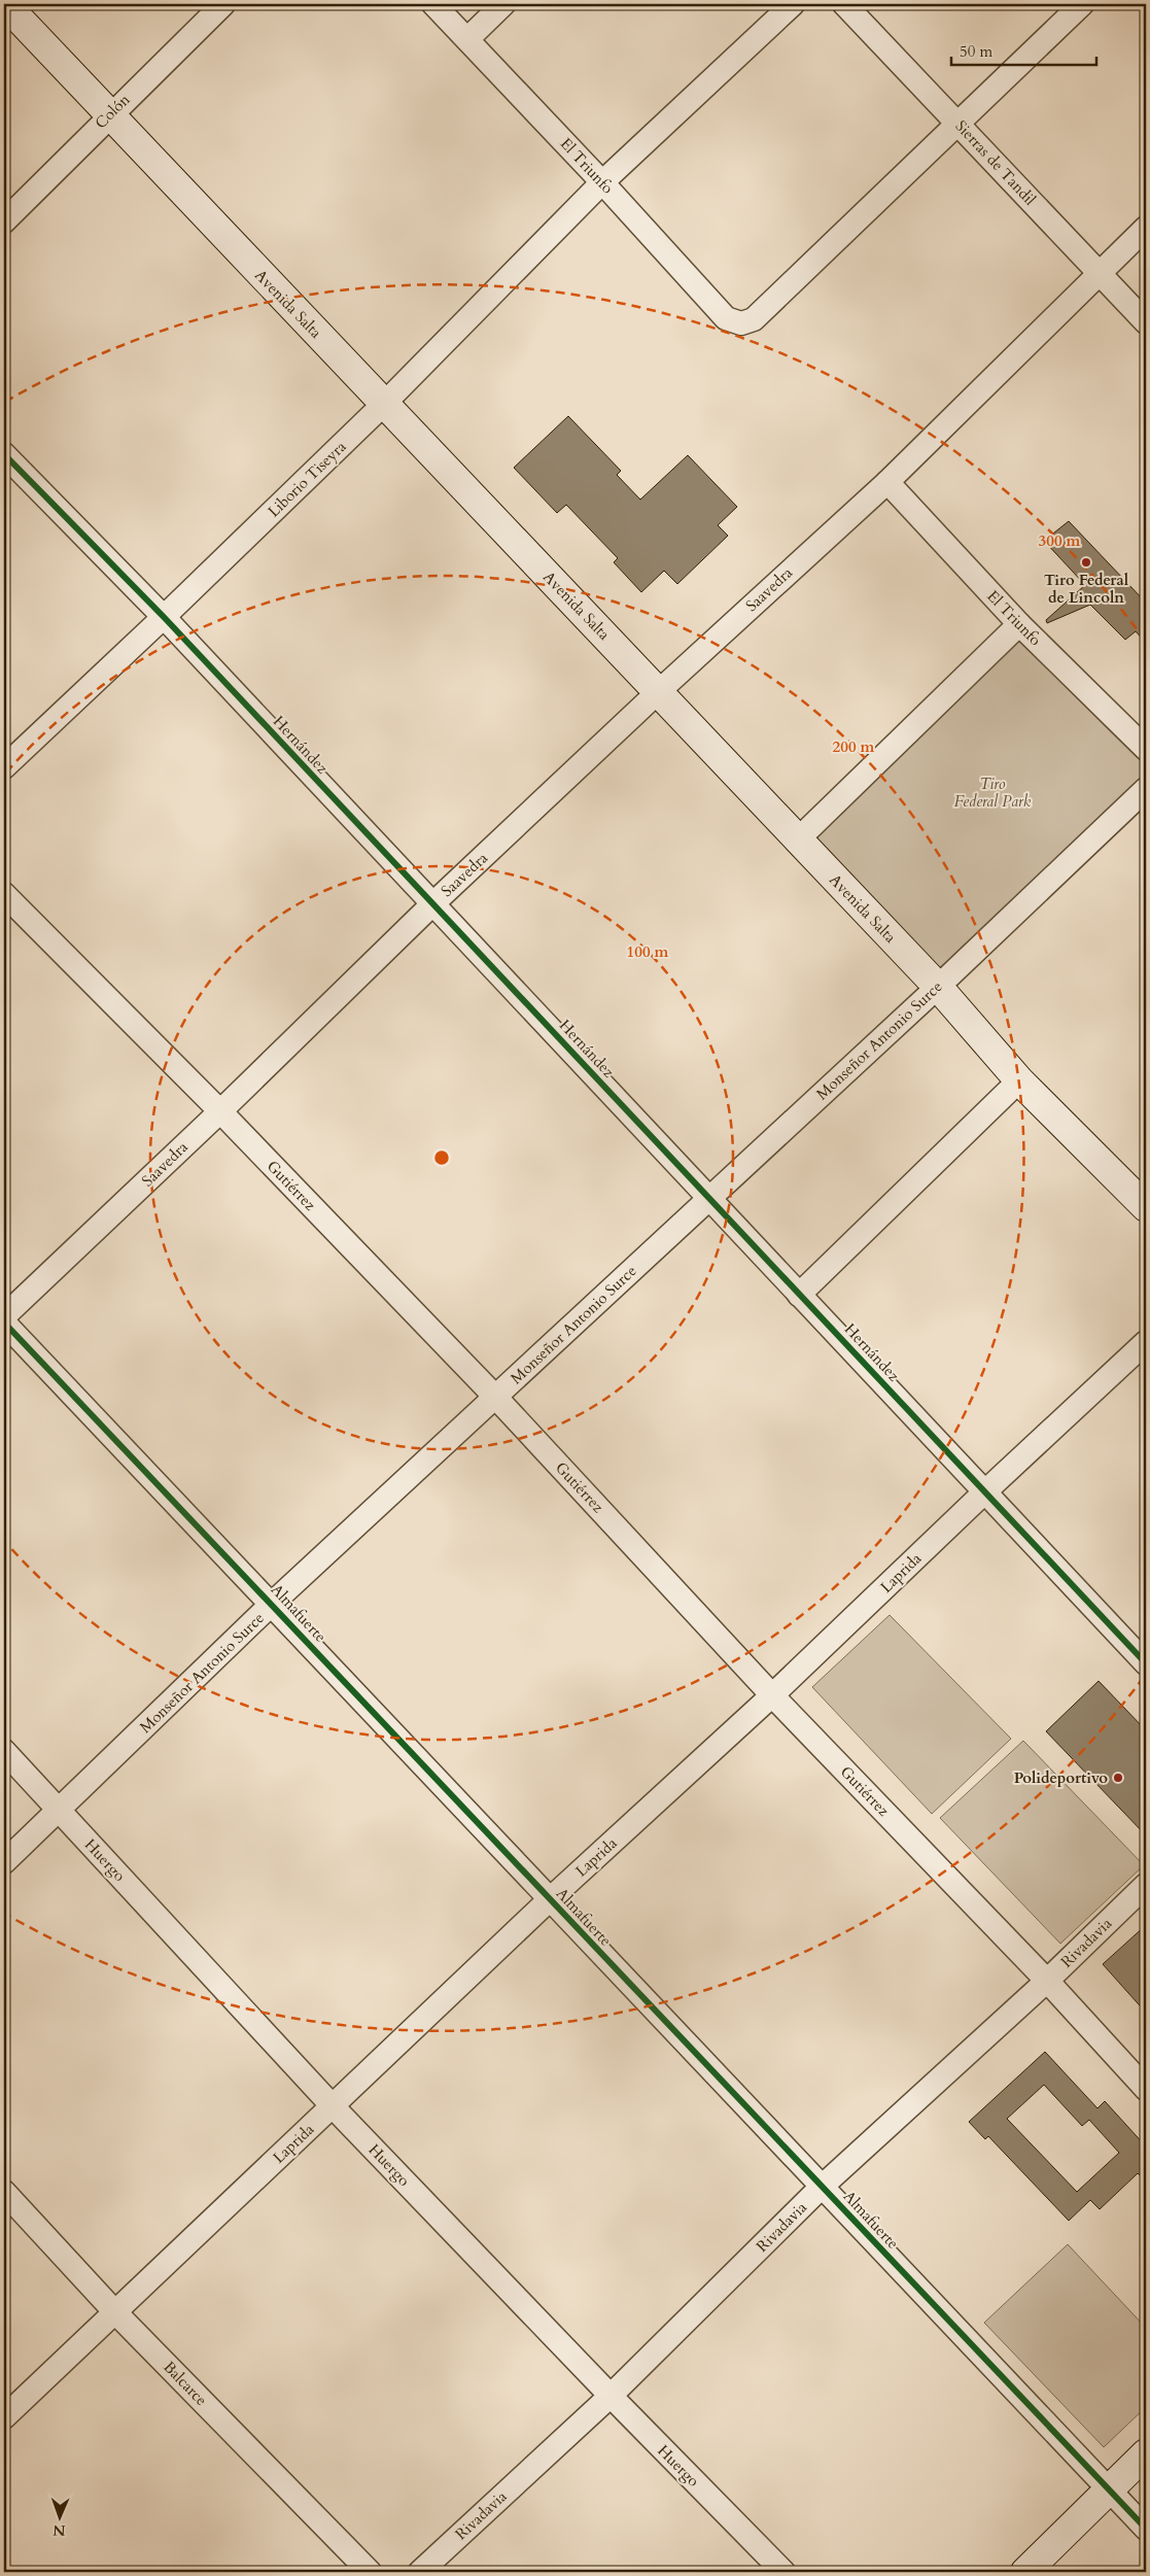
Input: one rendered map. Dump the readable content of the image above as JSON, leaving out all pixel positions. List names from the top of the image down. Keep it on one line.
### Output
{"streets":{"main road":["Avenida Salta"],"street":["Colón","Sierras de Tandil","El Triunfo","Liborio Tiseyra","Saavedra","Hernández","Monseñor Antonio Surce","Gutiérrez","Laprida","Almafuerte","Huergo","Rivadavia","Balcarce"]},"crossings":[["Colón","Avenida Salta"],["Sierras de Tandil","El Triunfo"],["Sierras de Tandil","Saavedra"],["El Triunfo","Liborio Tiseyra"],["El Triunfo","Saavedra"],["Avenida Salta","Liborio Tiseyra"],["Avenida Salta","Saavedra"],["Avenida Salta","Monseñor Antonio Surce"],["Liborio Tiseyra","Hernández"],["Saavedra","Hernández"],["Saavedra","Gutiérrez"],["Hernández","Monseñor Antonio Surce"],["Hernández","Laprida"],["Monseñor Antonio Surce","Gutiérrez"],["Monseñor Antonio Surce","Almafuerte"],["Monseñor Antonio Surce","Huergo"],["Gutiérrez","Laprida"],["Gutiérrez","Rivadavia"],["Laprida","Almafuerte"],["Laprida","Huergo"],["Laprida","Balcarce"],["Almafuerte","Rivadavia"],["Huergo","Rivadavia"]],"parks":["Tiro Federal Park"],"places":["Tiro Federal de Lincoln","Polideportivo"],"scale_bar":"50 m","north":"bottom","rings":["300 m","200 m","100 m"]}
